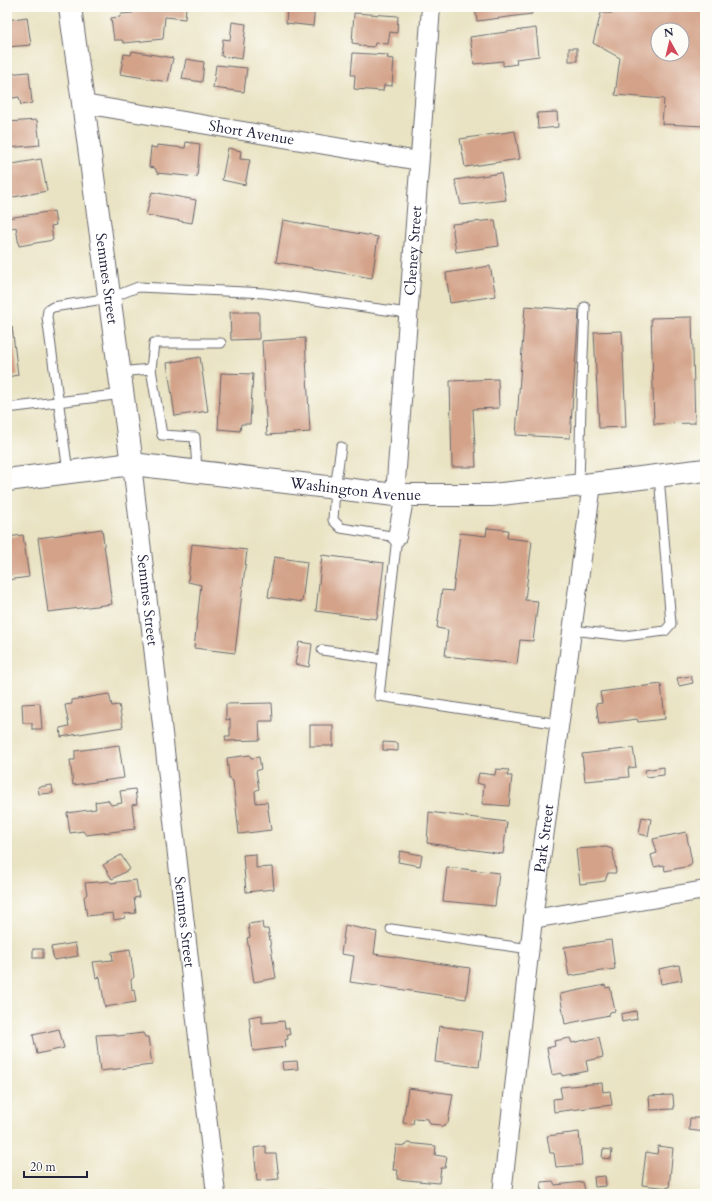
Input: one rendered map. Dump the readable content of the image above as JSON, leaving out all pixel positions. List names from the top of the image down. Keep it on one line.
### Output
{"streets":{"street":["Short Avenue","Cheney Street","Semmes Street","Washington Avenue","Park Street"]},"crossings":[["Short Avenue","Cheney Street"],["Short Avenue","Semmes Street"],["Cheney Street","Washington Avenue"],["Semmes Street","Washington Avenue"],["Washington Avenue","Park Street"]],"scale_bar":"20 m","north":"top"}
